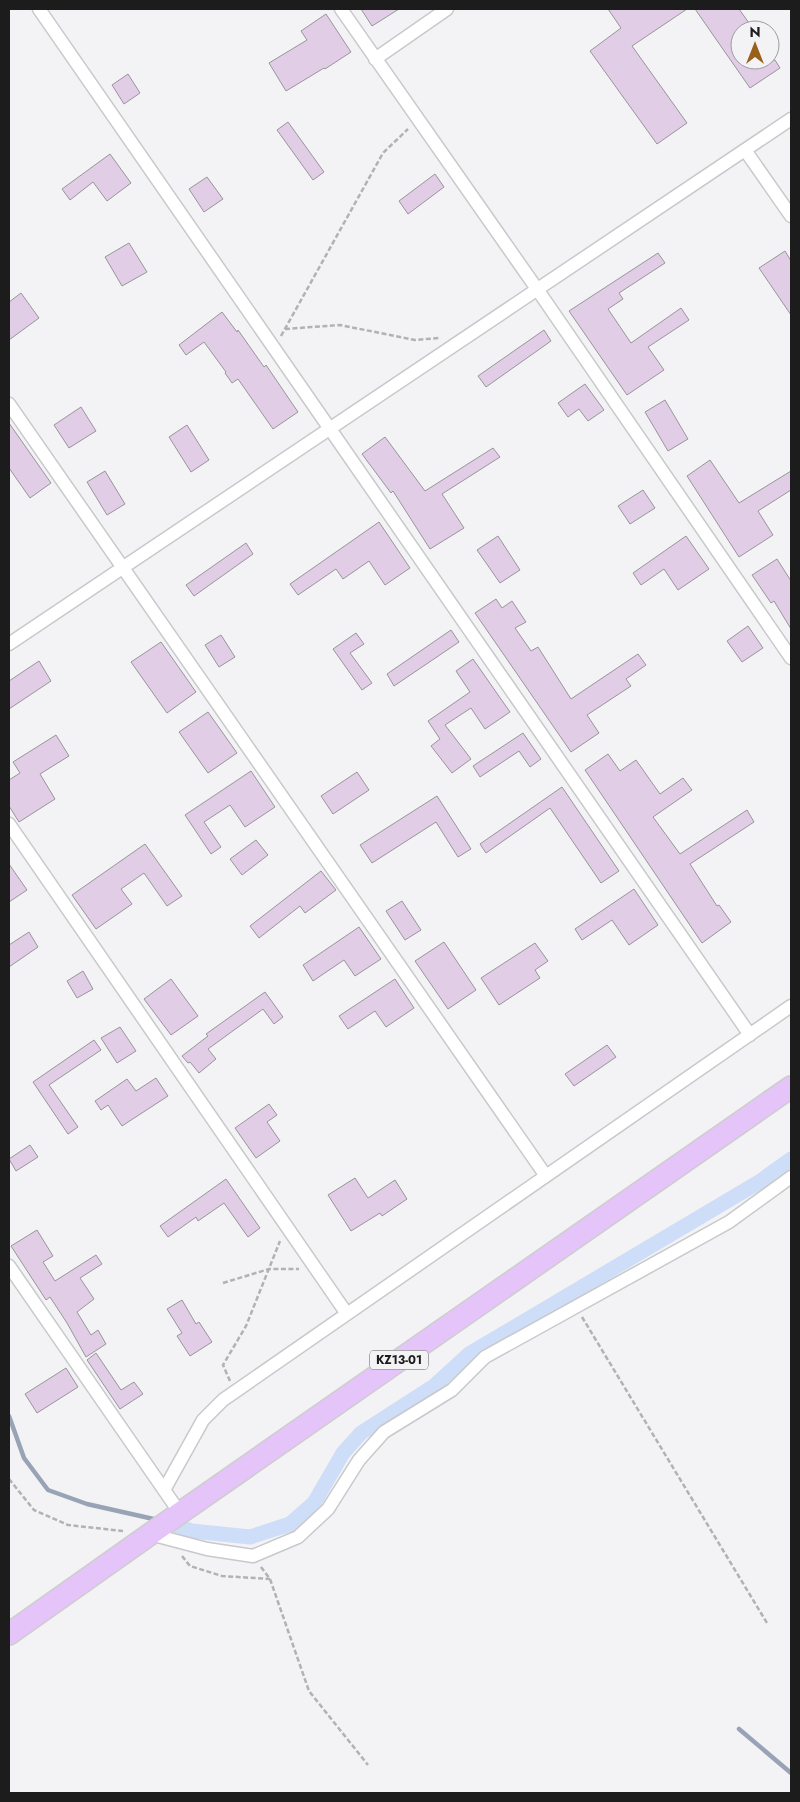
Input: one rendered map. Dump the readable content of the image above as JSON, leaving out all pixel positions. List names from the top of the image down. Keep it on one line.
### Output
{"streets":{"highway":["KZ13-01"]},"north":"top"}
